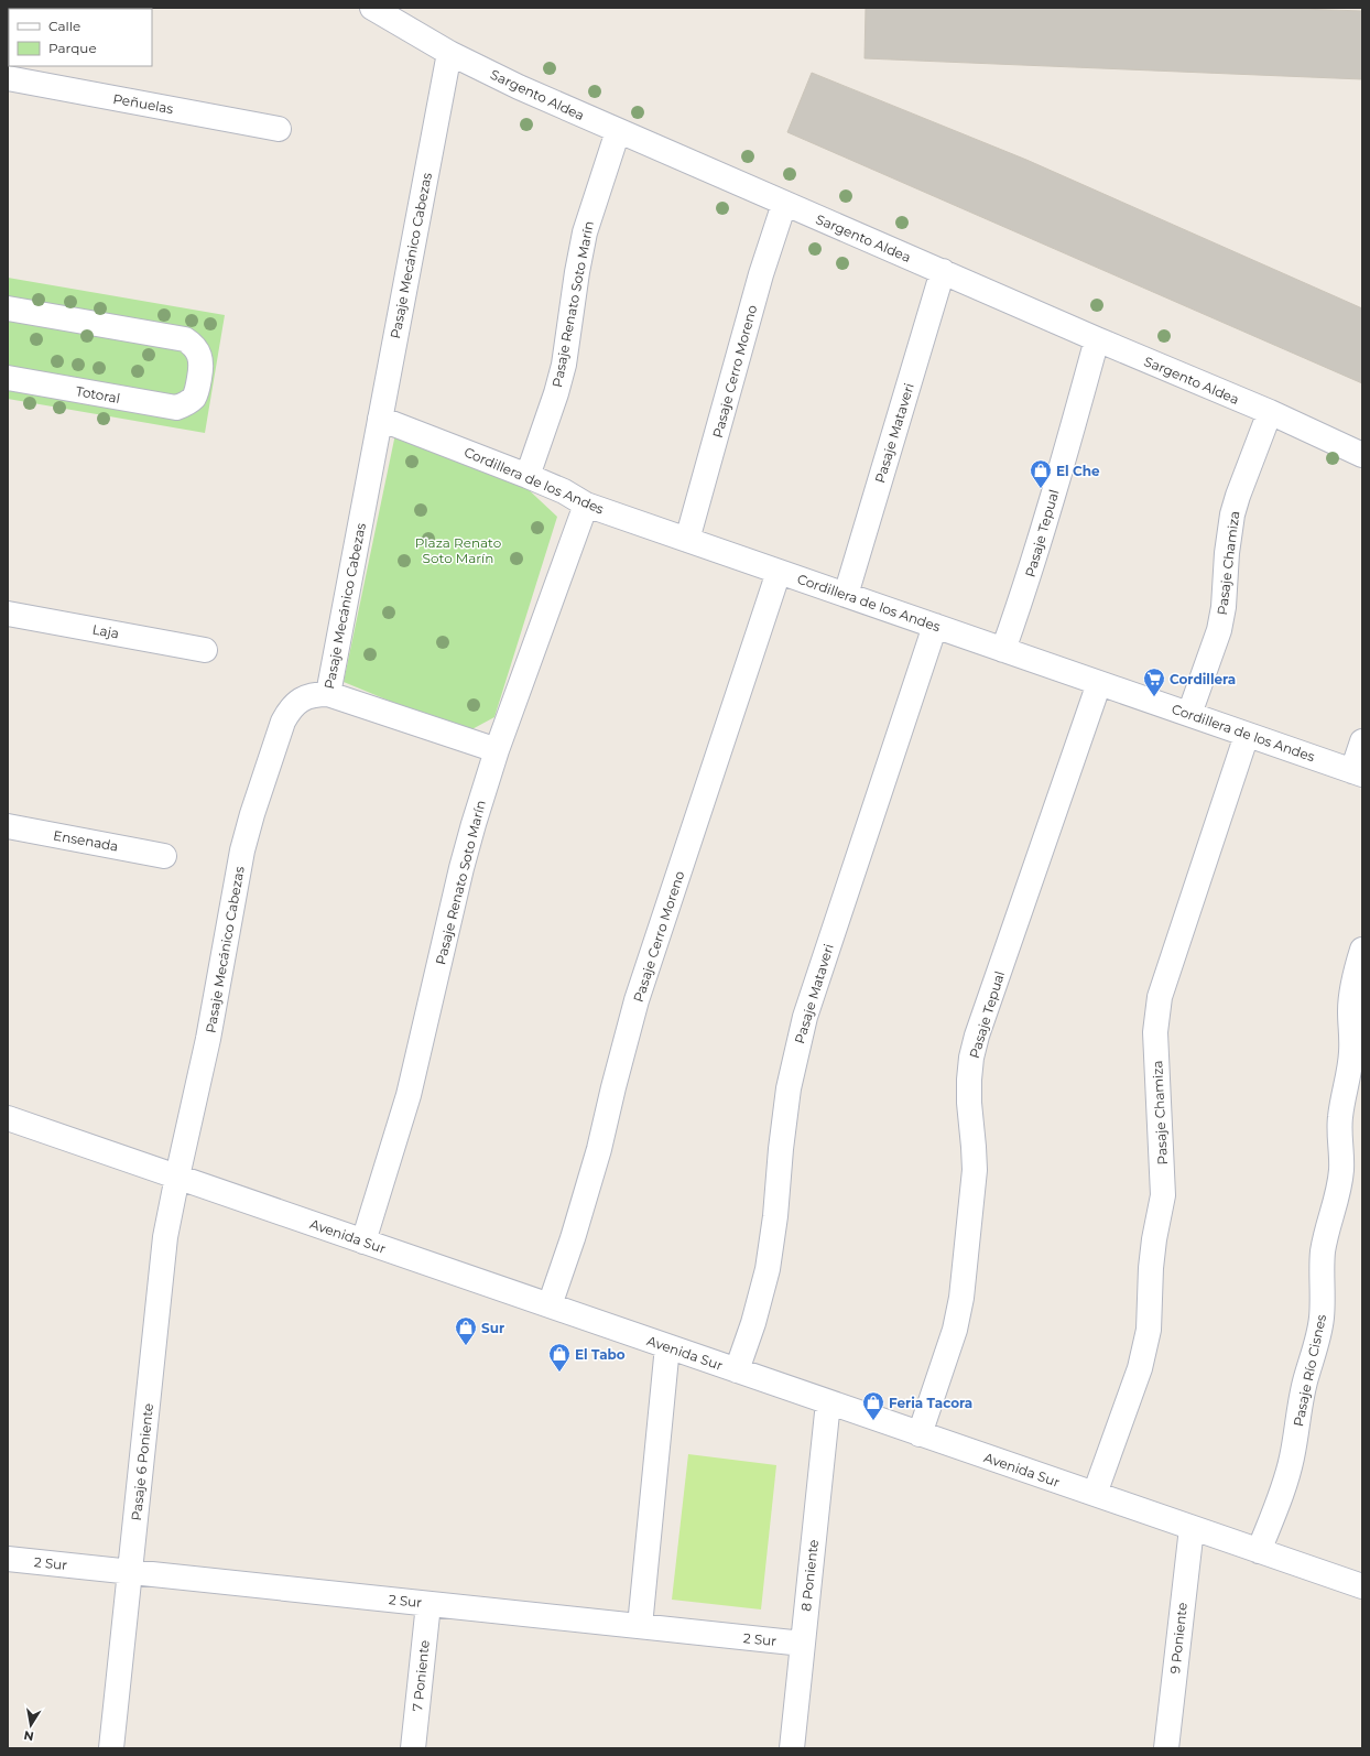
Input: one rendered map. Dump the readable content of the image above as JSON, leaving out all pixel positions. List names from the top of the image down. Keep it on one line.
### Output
{"streets":{"street":["Sargento Aldea","Peñuelas","Pasaje Mecánico Cabezas","Pasaje Renato Soto Marín","Pasaje Cerro Moreno","Totoral","Pasaje Mataveri","Cordillera de los Andes","Pasaje Tepual","Pasaje Chamiza","Laja","Ensenada","Avenida Sur","Pasaje Río Cisnes","Pasaje 6 Poniente","2 Sur","8 Poniente","9 Poniente","7 Poniente"]},"crossings":[["Sargento Aldea","Pasaje Mecánico Cabezas"],["Sargento Aldea","Pasaje Renato Soto Marín"],["Sargento Aldea","Pasaje Cerro Moreno"],["Sargento Aldea","Pasaje Mataveri"],["Sargento Aldea","Pasaje Tepual"],["Sargento Aldea","Pasaje Chamiza"],["Pasaje Mecánico Cabezas","Cordillera de los Andes"],["Pasaje Mecánico Cabezas","Avenida Sur"],["Pasaje Mecánico Cabezas","Pasaje 6 Poniente"],["Pasaje Renato Soto Marín","Cordillera de los Andes"],["Pasaje Renato Soto Marín","Avenida Sur"],["Pasaje Cerro Moreno","Cordillera de los Andes"],["Pasaje Cerro Moreno","Avenida Sur"],["Pasaje Mataveri","Cordillera de los Andes"],["Pasaje Mataveri","Avenida Sur"],["Cordillera de los Andes","Pasaje Tepual"],["Cordillera de los Andes","Pasaje Chamiza"],["Pasaje Tepual","Avenida Sur"],["Pasaje Chamiza","Avenida Sur"],["Avenida Sur","Pasaje Río Cisnes"],["Avenida Sur","Pasaje 6 Poniente"],["Avenida Sur","8 Poniente"],["Avenida Sur","9 Poniente"],["Pasaje 6 Poniente","2 Sur"],["2 Sur","8 Poniente"],["2 Sur","7 Poniente"]],"parks":["Plaza Renato Soto Marín"],"places":{"shop":["El Che","Sur","El Tabo","Feria Tacora"],"supermarket":["Cordillera"]},"legend":["Calle","Parque"],"north":"bottom"}
